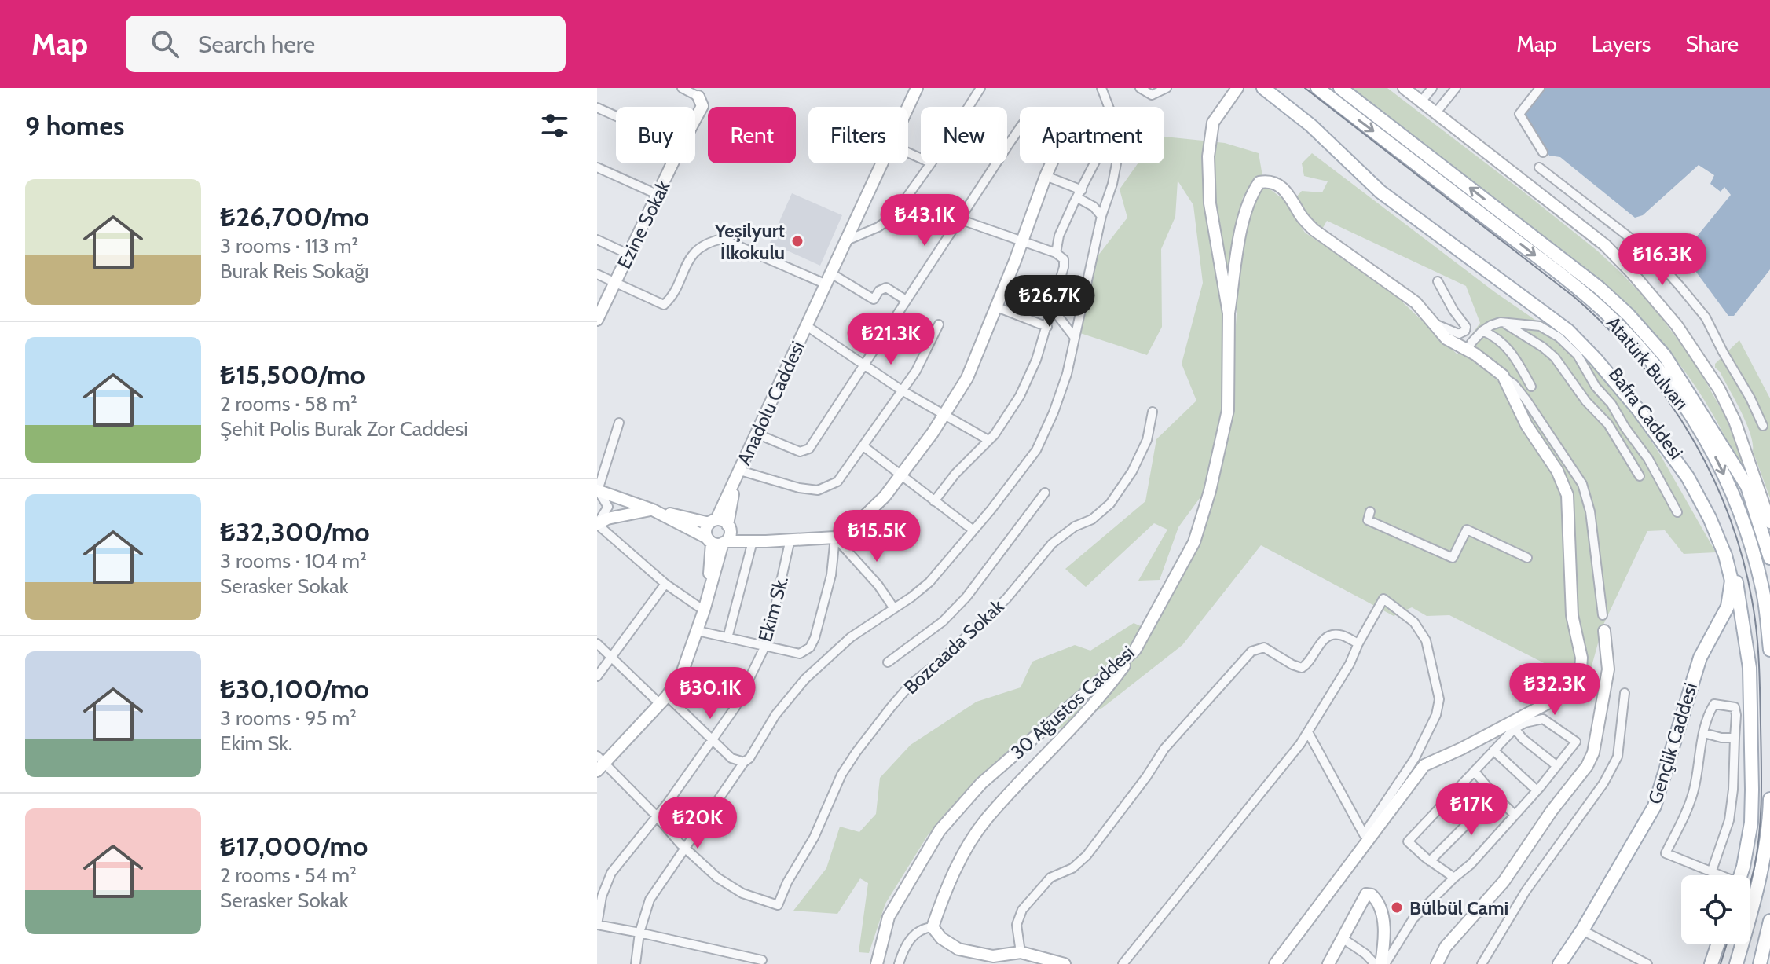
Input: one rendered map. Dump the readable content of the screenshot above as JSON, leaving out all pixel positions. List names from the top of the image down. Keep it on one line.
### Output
{"streets":{"main road":["Atatürk Bulvarı","Bafra Caddesi","Gençlik Caddesi"],"street":["Ezine Sokak","Anadolu Caddesi","Ekim Sk.","Bozcaada Sokak","30 Ağustos Caddesi"]},"crossings":[["Bafra Caddesi","Gençlik Caddesi"]],"places":["Yeşilyurt İlkokulu","Bülbül Cami"],"page":{"header":"Map","search":"Search here","nav":["Map","Layers","Share"],"heading":"9 homes","chip":["Buy","Rent","Filters","New","Apartment"],"list":[{"name":"₺26,700/mo","note":"3 rooms · 113 m² · Burak Reis Sokağı"},{"name":"₺15,500/mo","note":"2 rooms · 58 m² · Şehit Polis Burak Zor Caddesi"},{"name":"₺32,300/mo","note":"3 rooms · 104 m² · Serasker Sokak"},{"name":"₺30,100/mo","note":"3 rooms · 95 m² · Ekim Sk."},{"name":"₺17,000/mo","note":"2 rooms · 54 m² · Serasker Sokak"}],"price":["₺43.1K","₺16.3K","₺26.7K","₺21.3K","₺15.5K","₺32.3K","₺30.1K","₺17K","₺20K"]}}
